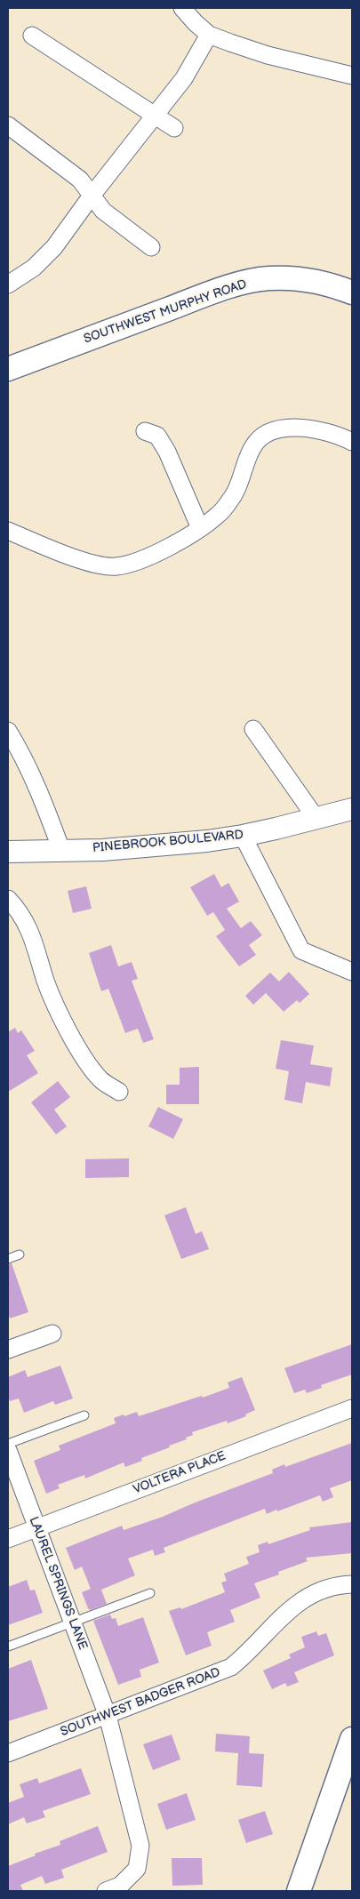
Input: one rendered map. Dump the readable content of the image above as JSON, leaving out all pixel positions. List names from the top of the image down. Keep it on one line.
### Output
{"streets":{"main road":["SOUTHWEST MURPHY ROAD"],"street":["PINEBROOK BOULEVARD","VOLTERA PLACE","LAUREL SPRINGS LANE","SOUTHWEST BADGER ROAD"]},"crossings":[["VOLTERA PLACE","LAUREL SPRINGS LANE"],["LAUREL SPRINGS LANE","SOUTHWEST BADGER ROAD"]]}
